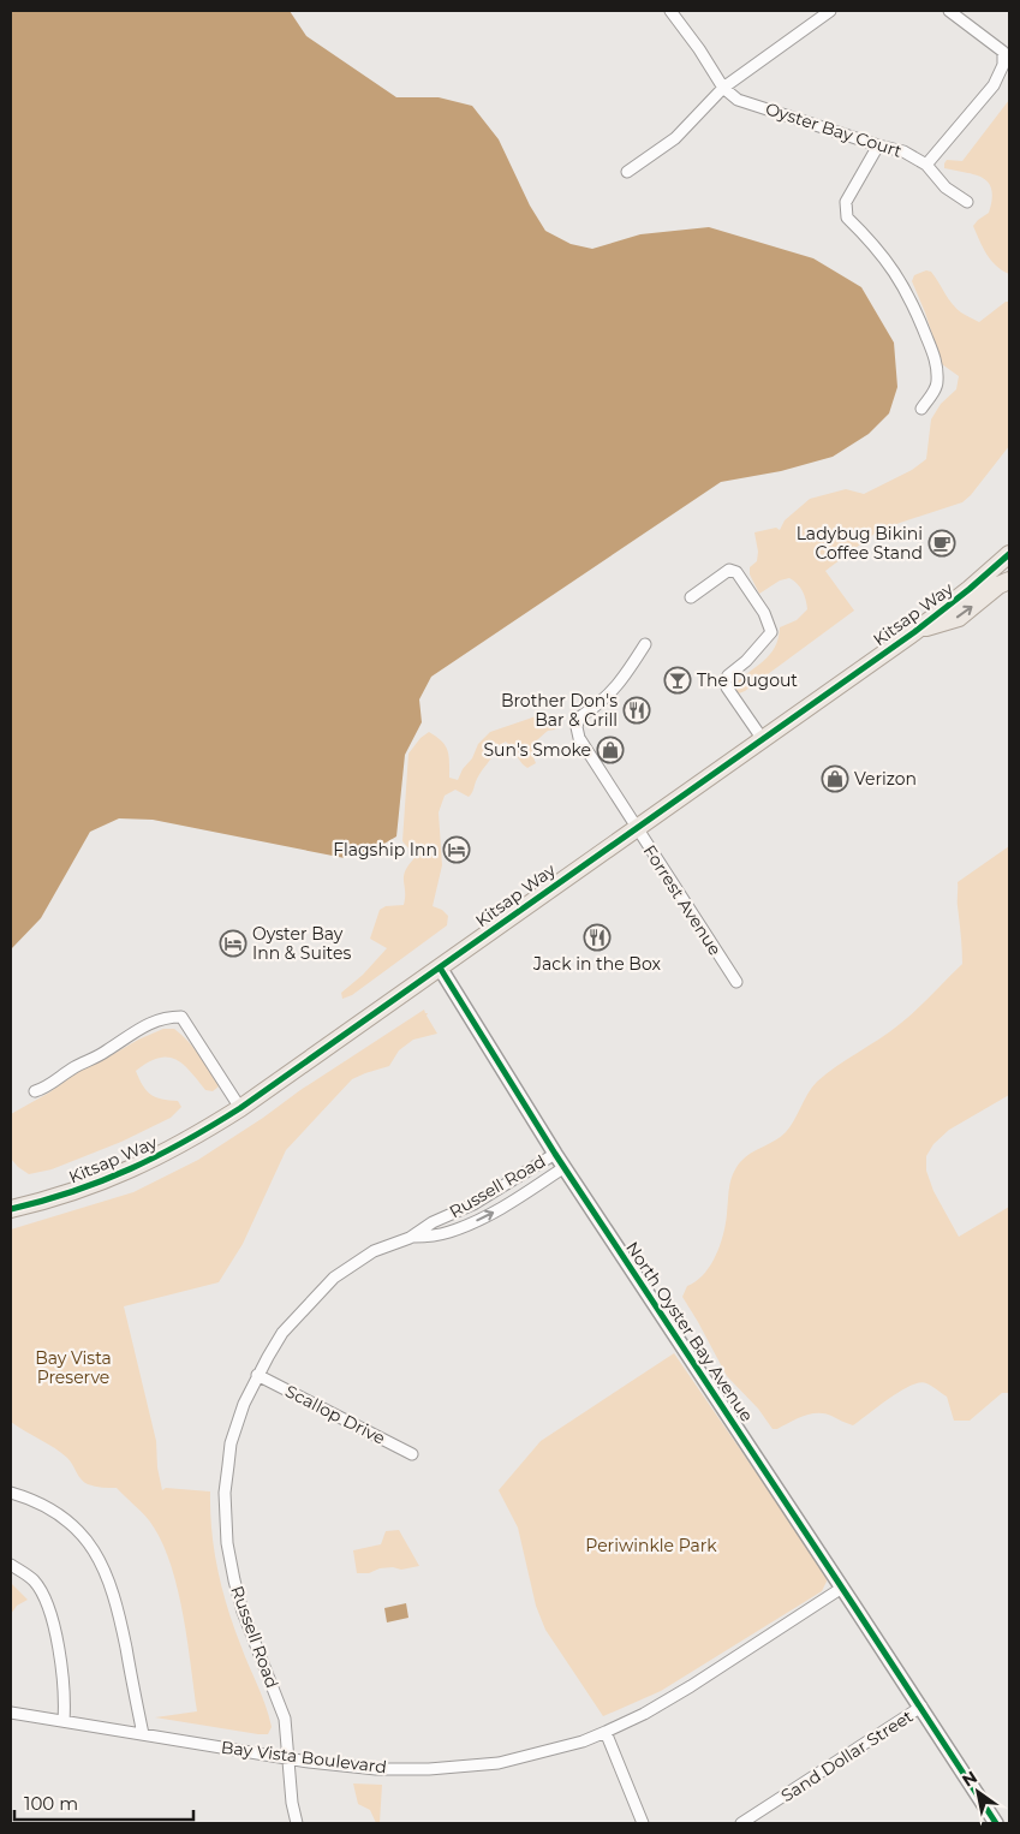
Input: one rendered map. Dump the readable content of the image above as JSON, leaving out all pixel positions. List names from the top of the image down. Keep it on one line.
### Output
{"streets":{"main road":["Kitsap Way"],"street":["Oyster Bay Court","Forrest Avenue","Russell Road","North Oyster Bay Avenue","Scallop Drive","Sand Dollar Street","Bay Vista Boulevard"]},"crossings":[["Kitsap Way","Forrest Avenue"],["Kitsap Way","North Oyster Bay Avenue"],["Russell Road","North Oyster Bay Avenue"],["Russell Road","Scallop Drive"],["Russell Road","Bay Vista Boulevard"],["North Oyster Bay Avenue","Sand Dollar Street"],["North Oyster Bay Avenue","Bay Vista Boulevard"]],"parks":["Bay Vista Preserve","Periwinkle Park"],"places":{"cafe":["Ladybug Bikini Coffee Stand"],"bar":["The Dugout"],"restaurant":["Brother Don's Bar & Grill","Jack in the Box"],"shop":["Sun's Smoke","Verizon"],"hotel":["Flagship Inn","Oyster Bay Inn & Suites"]},"scale_bar":"100 m","north":"top left"}
